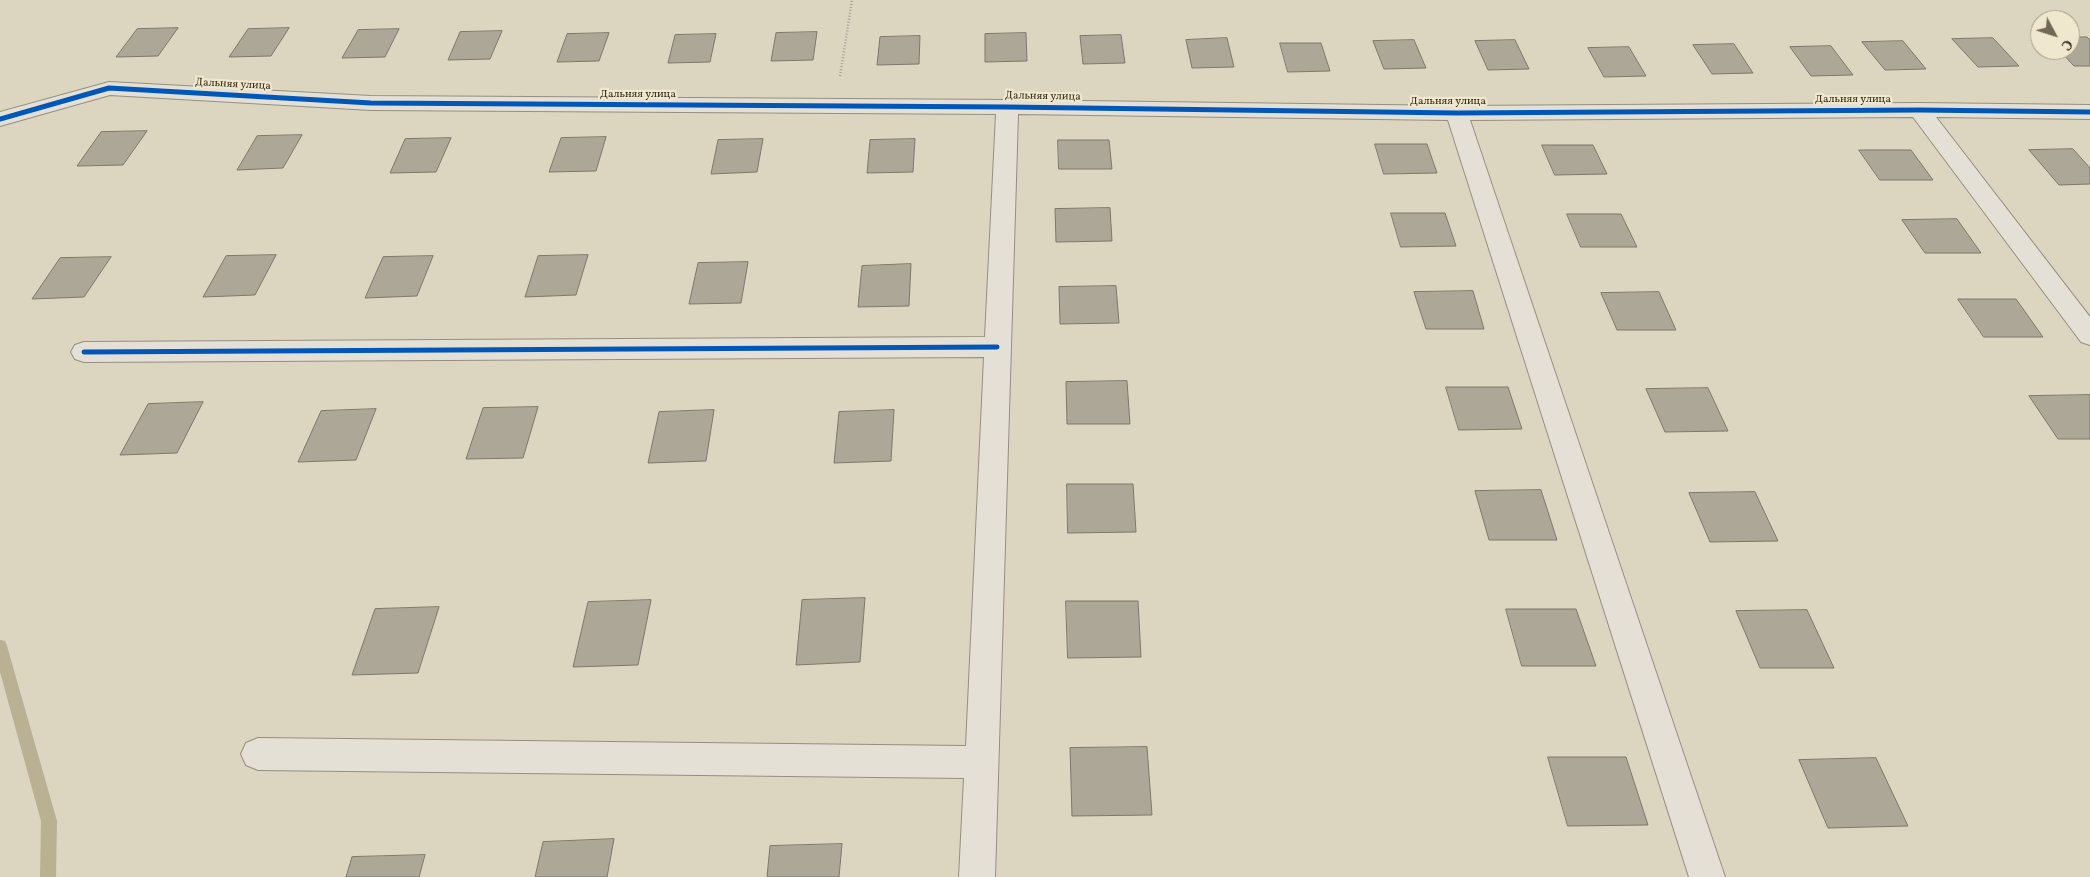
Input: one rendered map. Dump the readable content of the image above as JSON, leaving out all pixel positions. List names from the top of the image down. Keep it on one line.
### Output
{"streets":{"street":["Дальняя улица"]},"north":"bottom right"}
